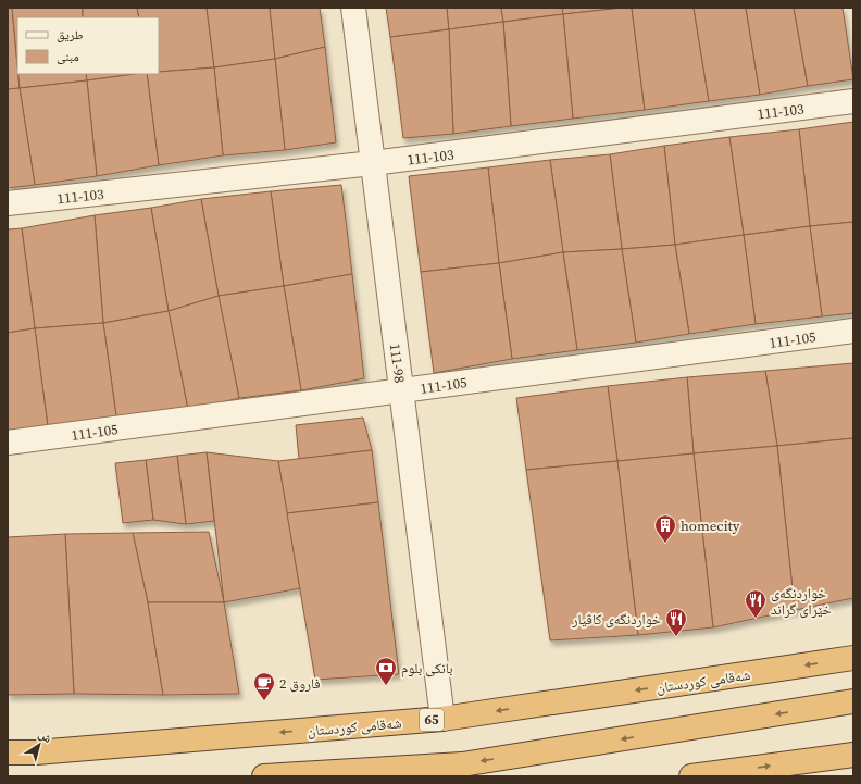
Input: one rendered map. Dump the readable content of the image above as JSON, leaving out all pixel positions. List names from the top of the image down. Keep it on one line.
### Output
{"streets":{"highway":["شەقامی کوردستان","65"],"street":["111-103","111-105","111-98"]},"crossings":[["111-103","111-98"],["111-105","111-98"],["111-98","شەقامی کوردستان"]],"places":{"building":["homecity"],"restaurant":["خواردنگەی خێرای گراند","خواردنگەی کاڤیار"],"bank":["بانکی بلوم"],"cafe":["فاروق 2"]},"legend":["طريق","مبنى"],"north":"top right"}
